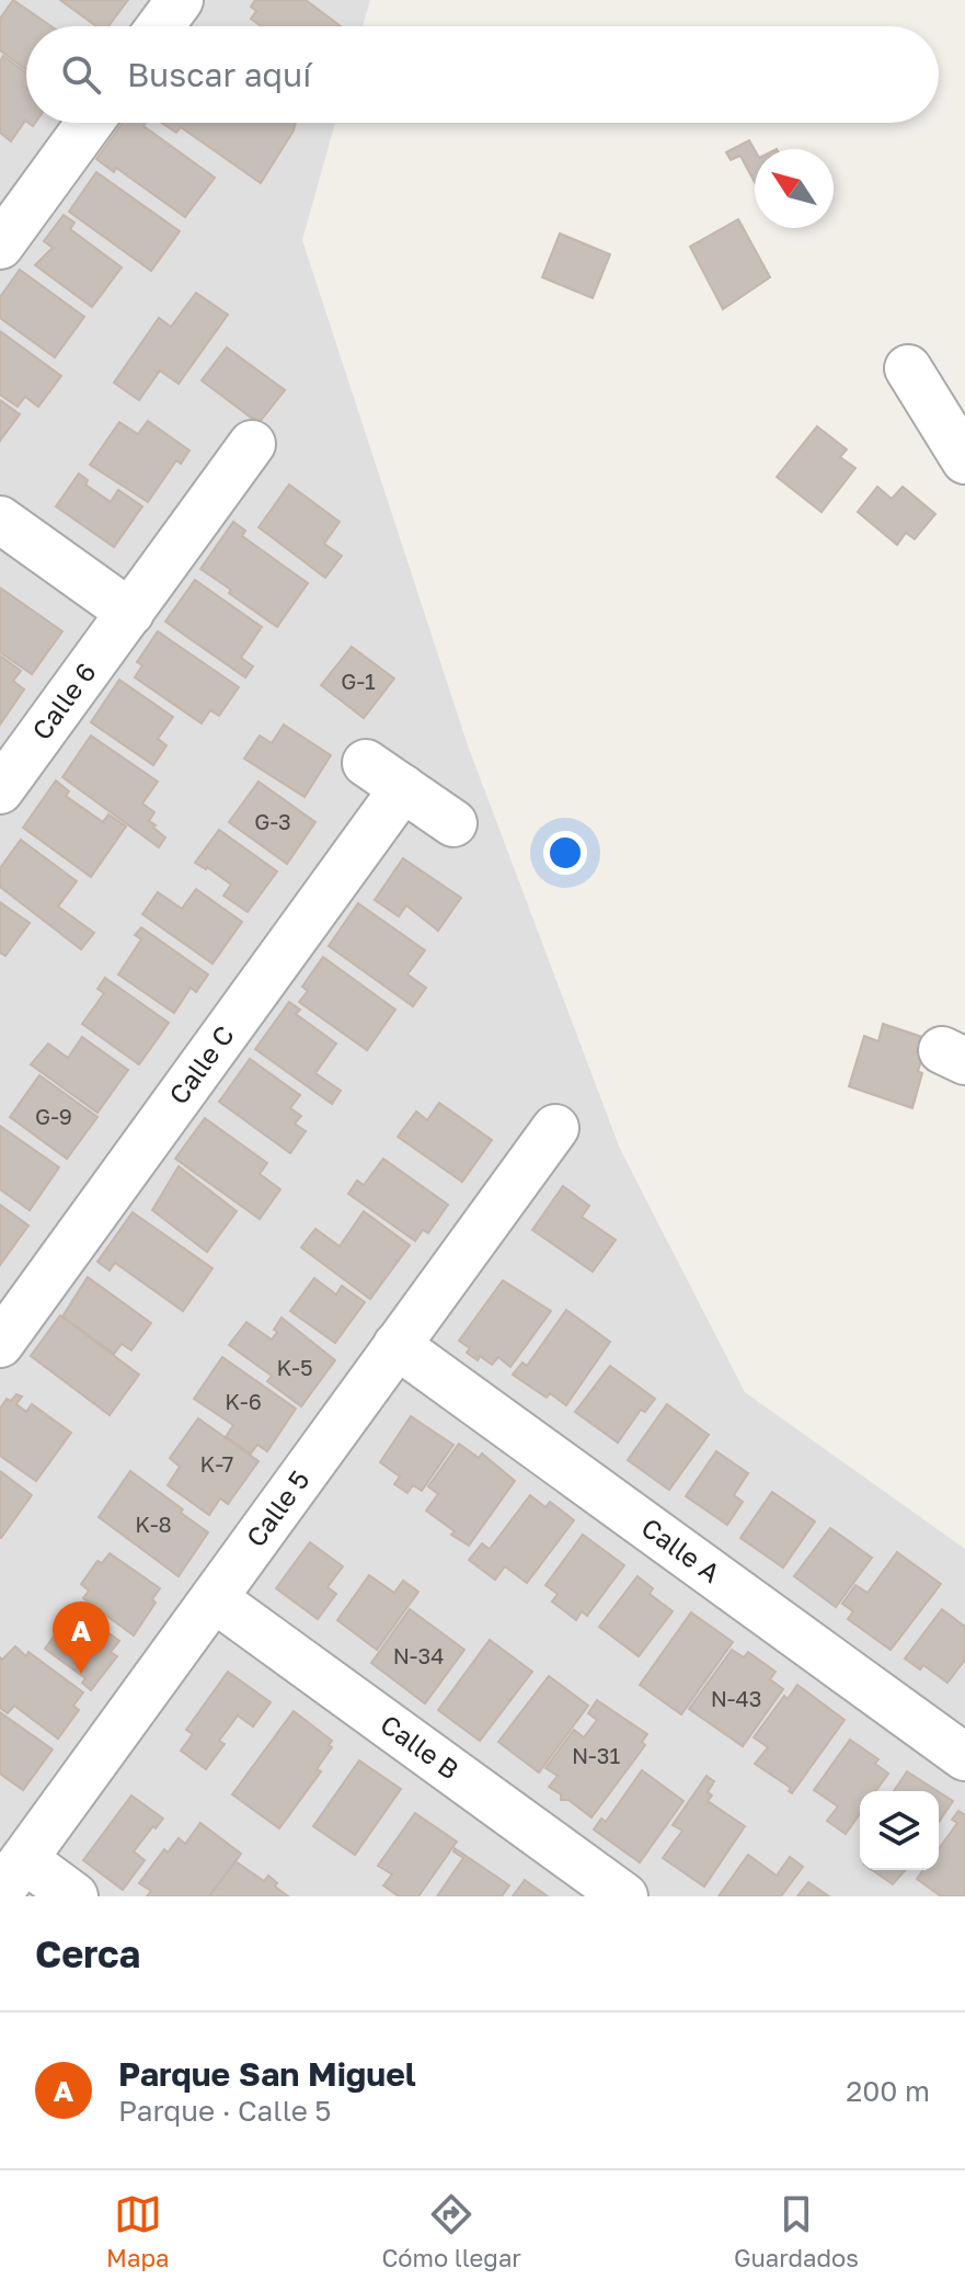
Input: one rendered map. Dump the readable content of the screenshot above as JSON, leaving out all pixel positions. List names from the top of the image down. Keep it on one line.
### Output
{"streets":{"street":["Calle 6","Calle C","Calle 5","Calle A","Calle B"]},"crossings":[["Calle 5","Calle A"],["Calle 5","Calle B"]],"house_numbers":["G-1","G-3","G-9","K-5","K-6","K-7","K-8","N-34","N-43","N-31"],"north":"top left","page":{"search":"Buscar aquí","pins":"A","heading":"Cerca","list":[{"mark":"A","name":"Parque San Miguel","note":"Parque · Calle 5","value":"200 m"}],"nav":["Mapa","Cómo llegar","Guardados"]}}
